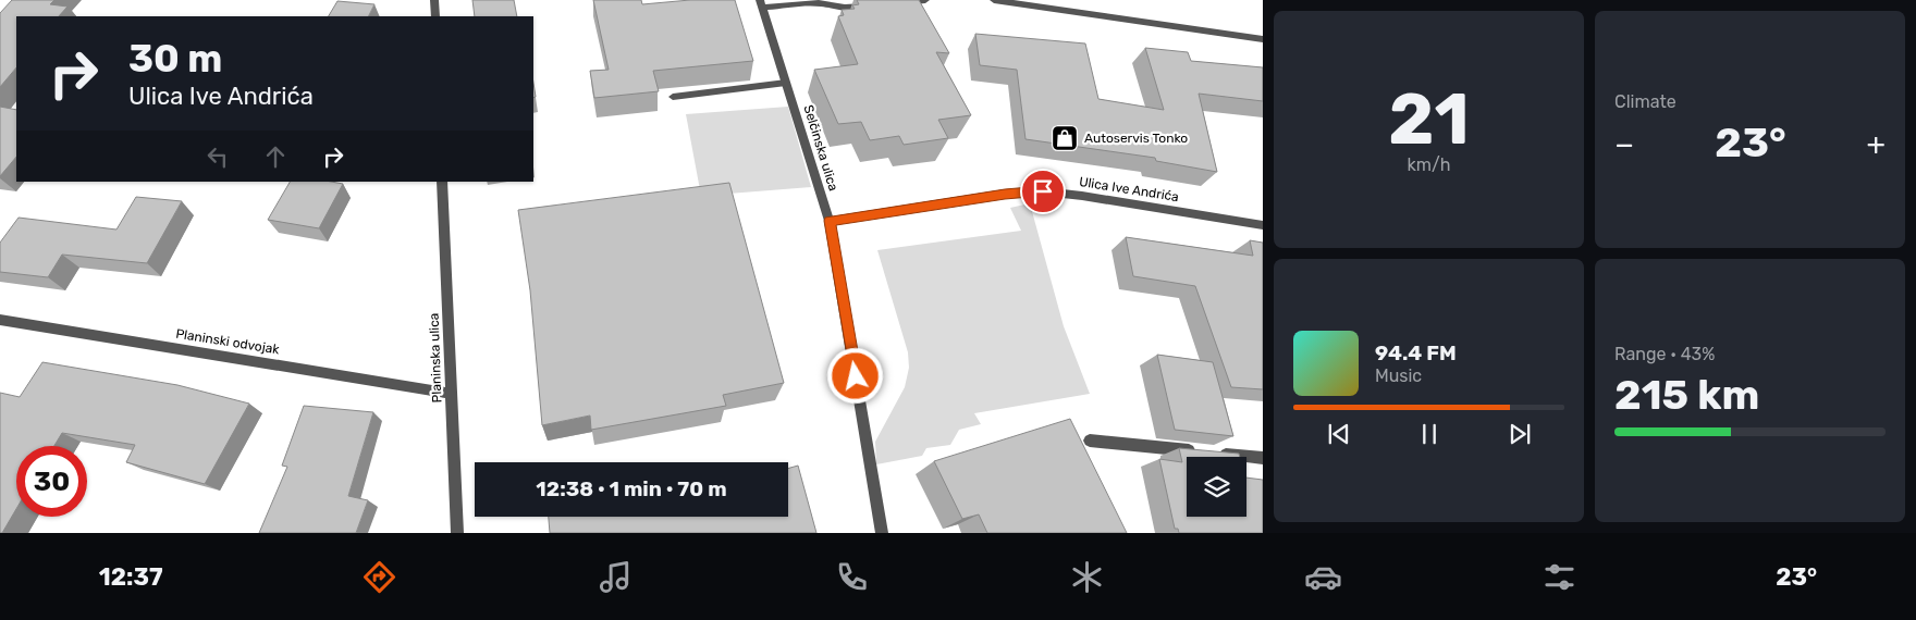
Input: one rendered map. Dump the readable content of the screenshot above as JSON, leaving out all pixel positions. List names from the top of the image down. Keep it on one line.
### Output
{"streets":{"street":["Selčinska ulica","Ulica Ive Andrića","Planinski odvojak","Planinska ulica"]},"crossings":[["Selčinska ulica","Ulica Ive Andrića"],["Planinski odvojak","Planinska ulica"]],"places":{"shop":["Autoservis Tonko"]},"page":{"tile":[["21","km/h"],"Climate",["Range · 43%","215 km"]],"turn":["30 m","Ulica Ive Andrića"],"heat":["−","23°","+"],"song":["94.4 FM","Music"],"limit":"30","trip":"12:38 · 1 min · 70 m","tabs":["12:37","23°"]}}
